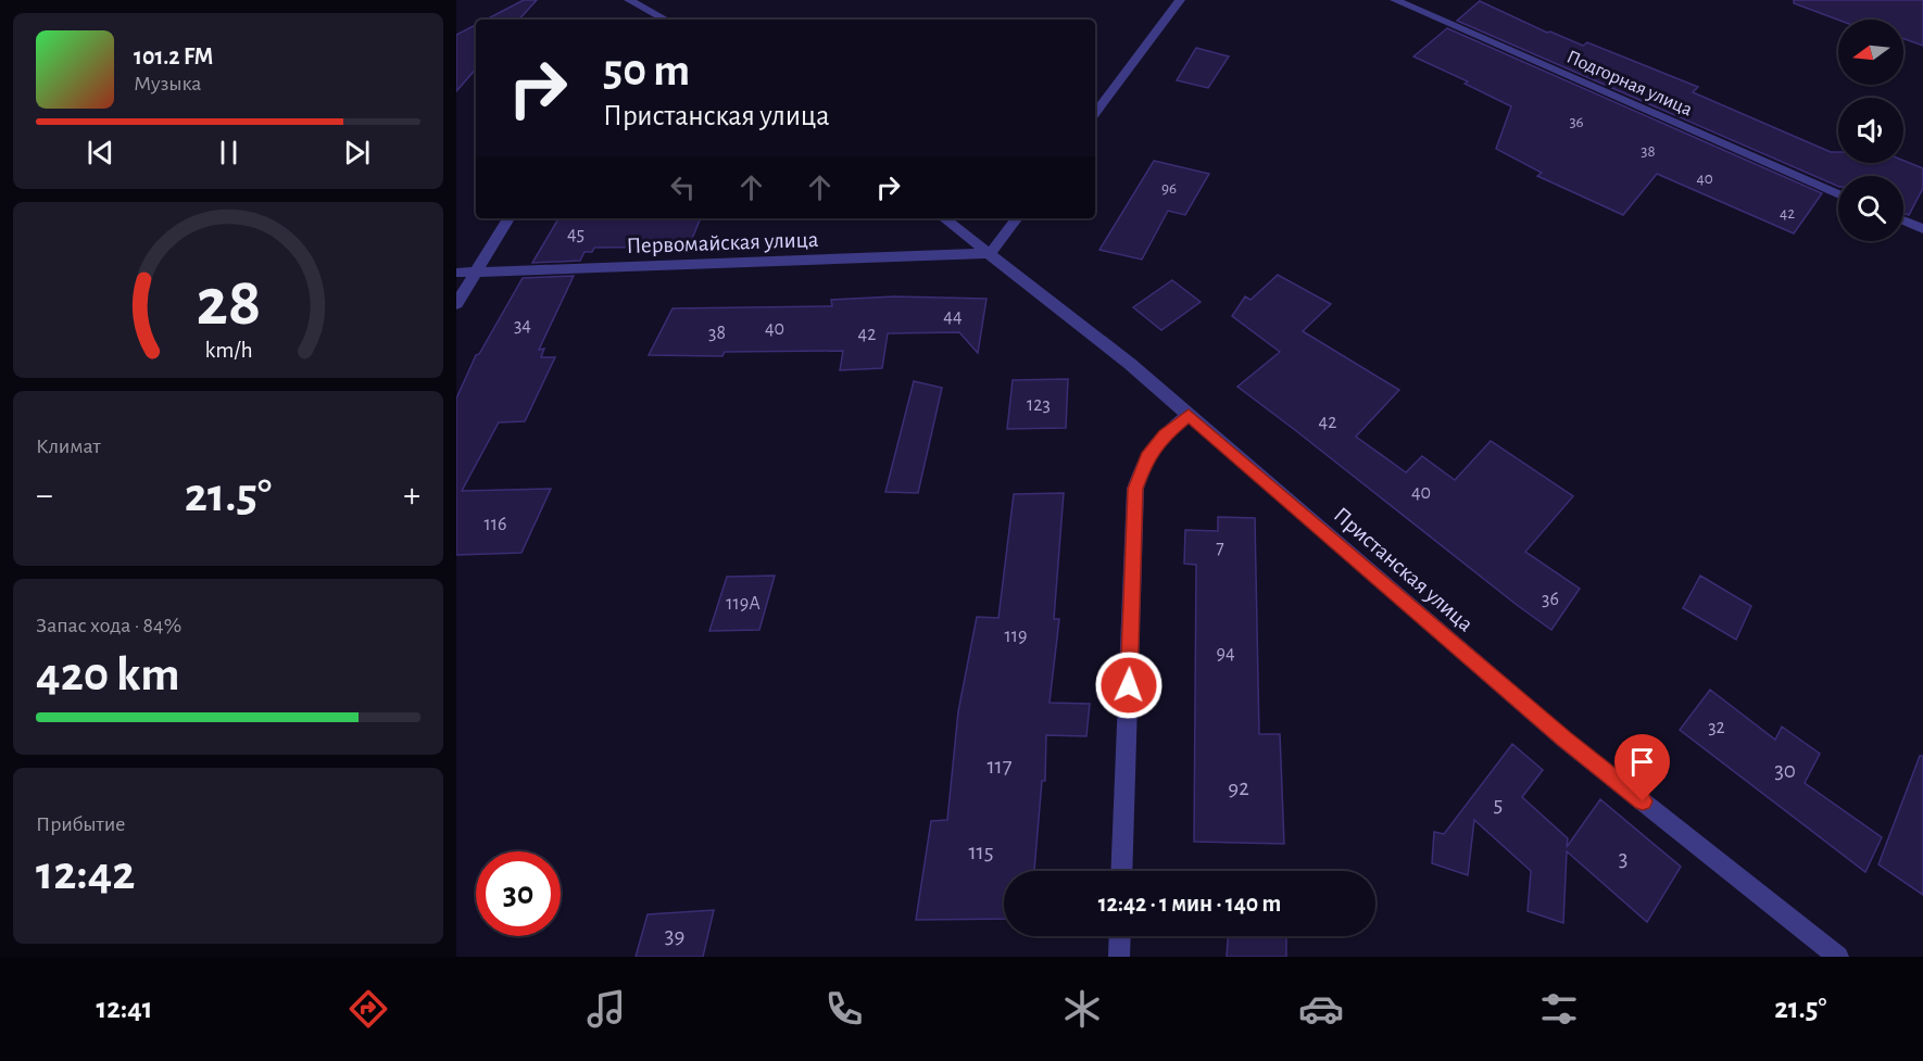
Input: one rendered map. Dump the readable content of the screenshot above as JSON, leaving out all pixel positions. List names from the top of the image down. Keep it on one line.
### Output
{"streets":{"street":["Подгорная улица","Первомайская улица","Пристанская улица"]},"crossings":[["Первомайская улица","Пристанская улица"]],"house_numbers":["36","38","40","96","42","45","44","34","40","38","42","123","42","40","116","7","36","119А","119","94","32","117","30","92","5","115","3","39"],"north":"left","page":{"turn":["50 m","Пристанская улица"],"song":["101.2 FM","Музыка"],"tile":["Климат",["Запас хода · 84%","420 km"],["Прибытие","12:42"]],"heat":["−","21.5°","+"],"limit":"30","trip":"12:42 · 1 мин · 140 m","tabs":["12:41","21.5°"],"gauge":["28","km/h"]}}
